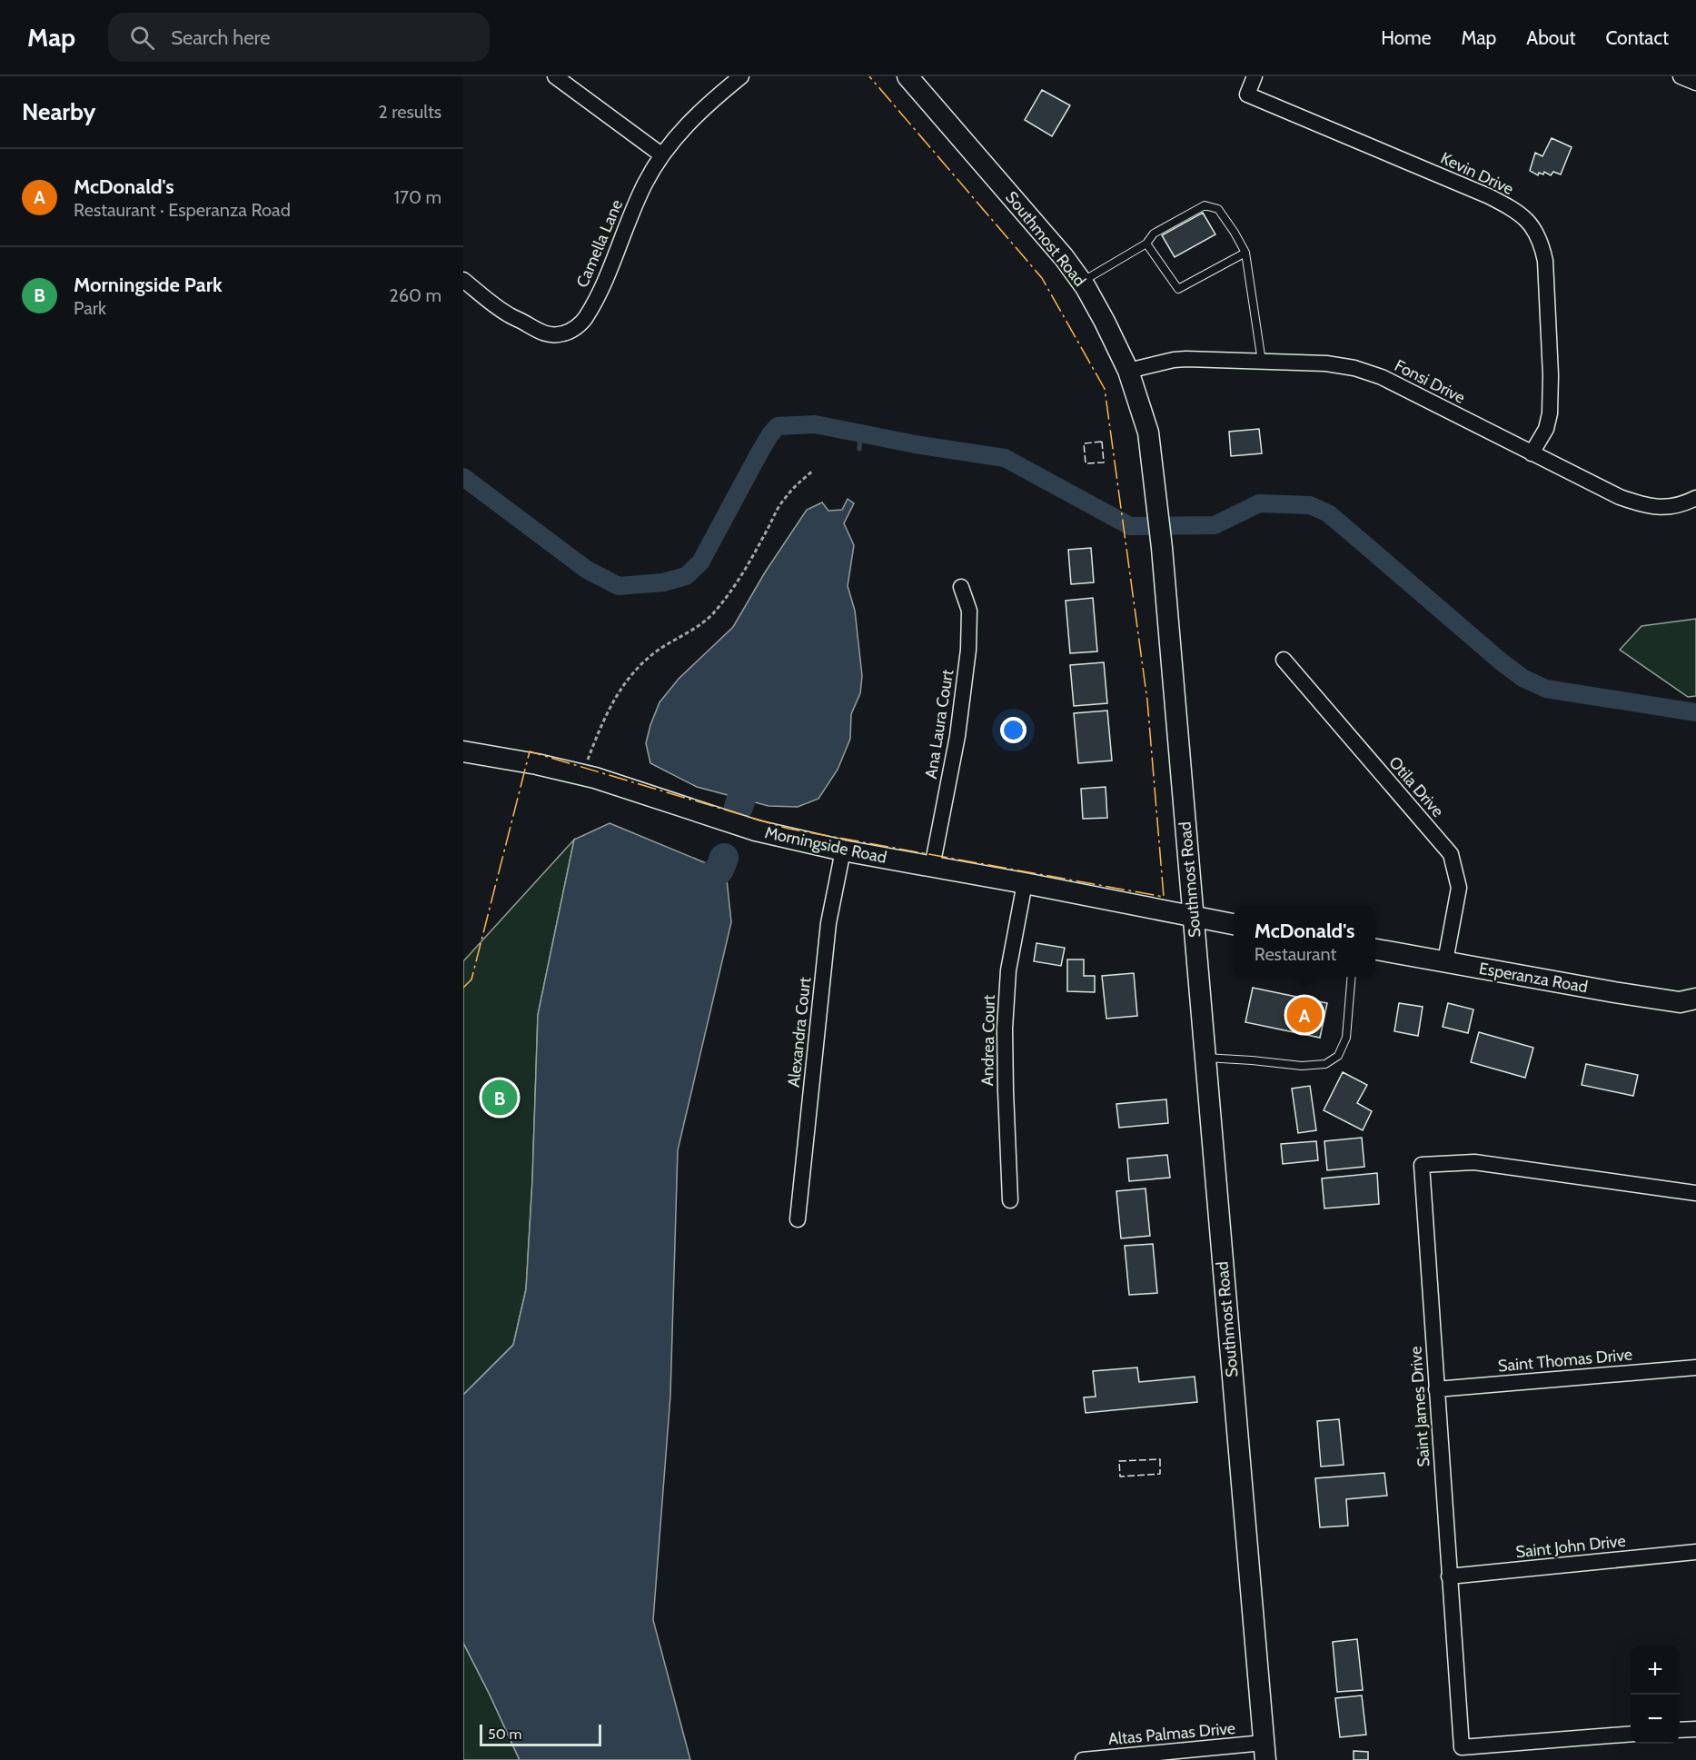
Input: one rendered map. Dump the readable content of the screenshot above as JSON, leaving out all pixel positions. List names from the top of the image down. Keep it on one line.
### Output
{"streets":{"main road":["Southmost Road","Morningside Road","Esperanza Road"],"street":["Kevin Drive","Camella Lane","Fonsi Drive","Ana Laura Court","Otila Drive","Alexandra Court","Andrea Court","Saint Thomas Drive","Saint James Drive","Saint John Drive","Altas Palmas Drive"]},"crossings":[["Kevin Drive","Fonsi Drive"],["Southmost Road","Fonsi Drive"],["Southmost Road","Morningside Road"],["Southmost Road","Altas Palmas Drive"],["Ana Laura Court","Morningside Road"],["Otila Drive","Esperanza Road"],["Morningside Road","Alexandra Court"],["Morningside Road","Andrea Court"],["Saint Thomas Drive","Saint James Drive"],["Saint James Drive","Saint John Drive"]],"scale_bar":"50 m","page":{"header":"Map","search":"Search here","nav":["Home","Map","About","Contact"],"heading":["Nearby","2 results"],"list":[{"mark":"A","name":"McDonald's","note":"Restaurant · Esperanza Road","value":"170 m"},{"mark":"B","name":"Morningside Park","note":"Park","value":"260 m"}],"popup":["McDonald's","Restaurant"],"pins":["A","B"],"map_buttons":["+","−"],"scale":"50 m"}}
